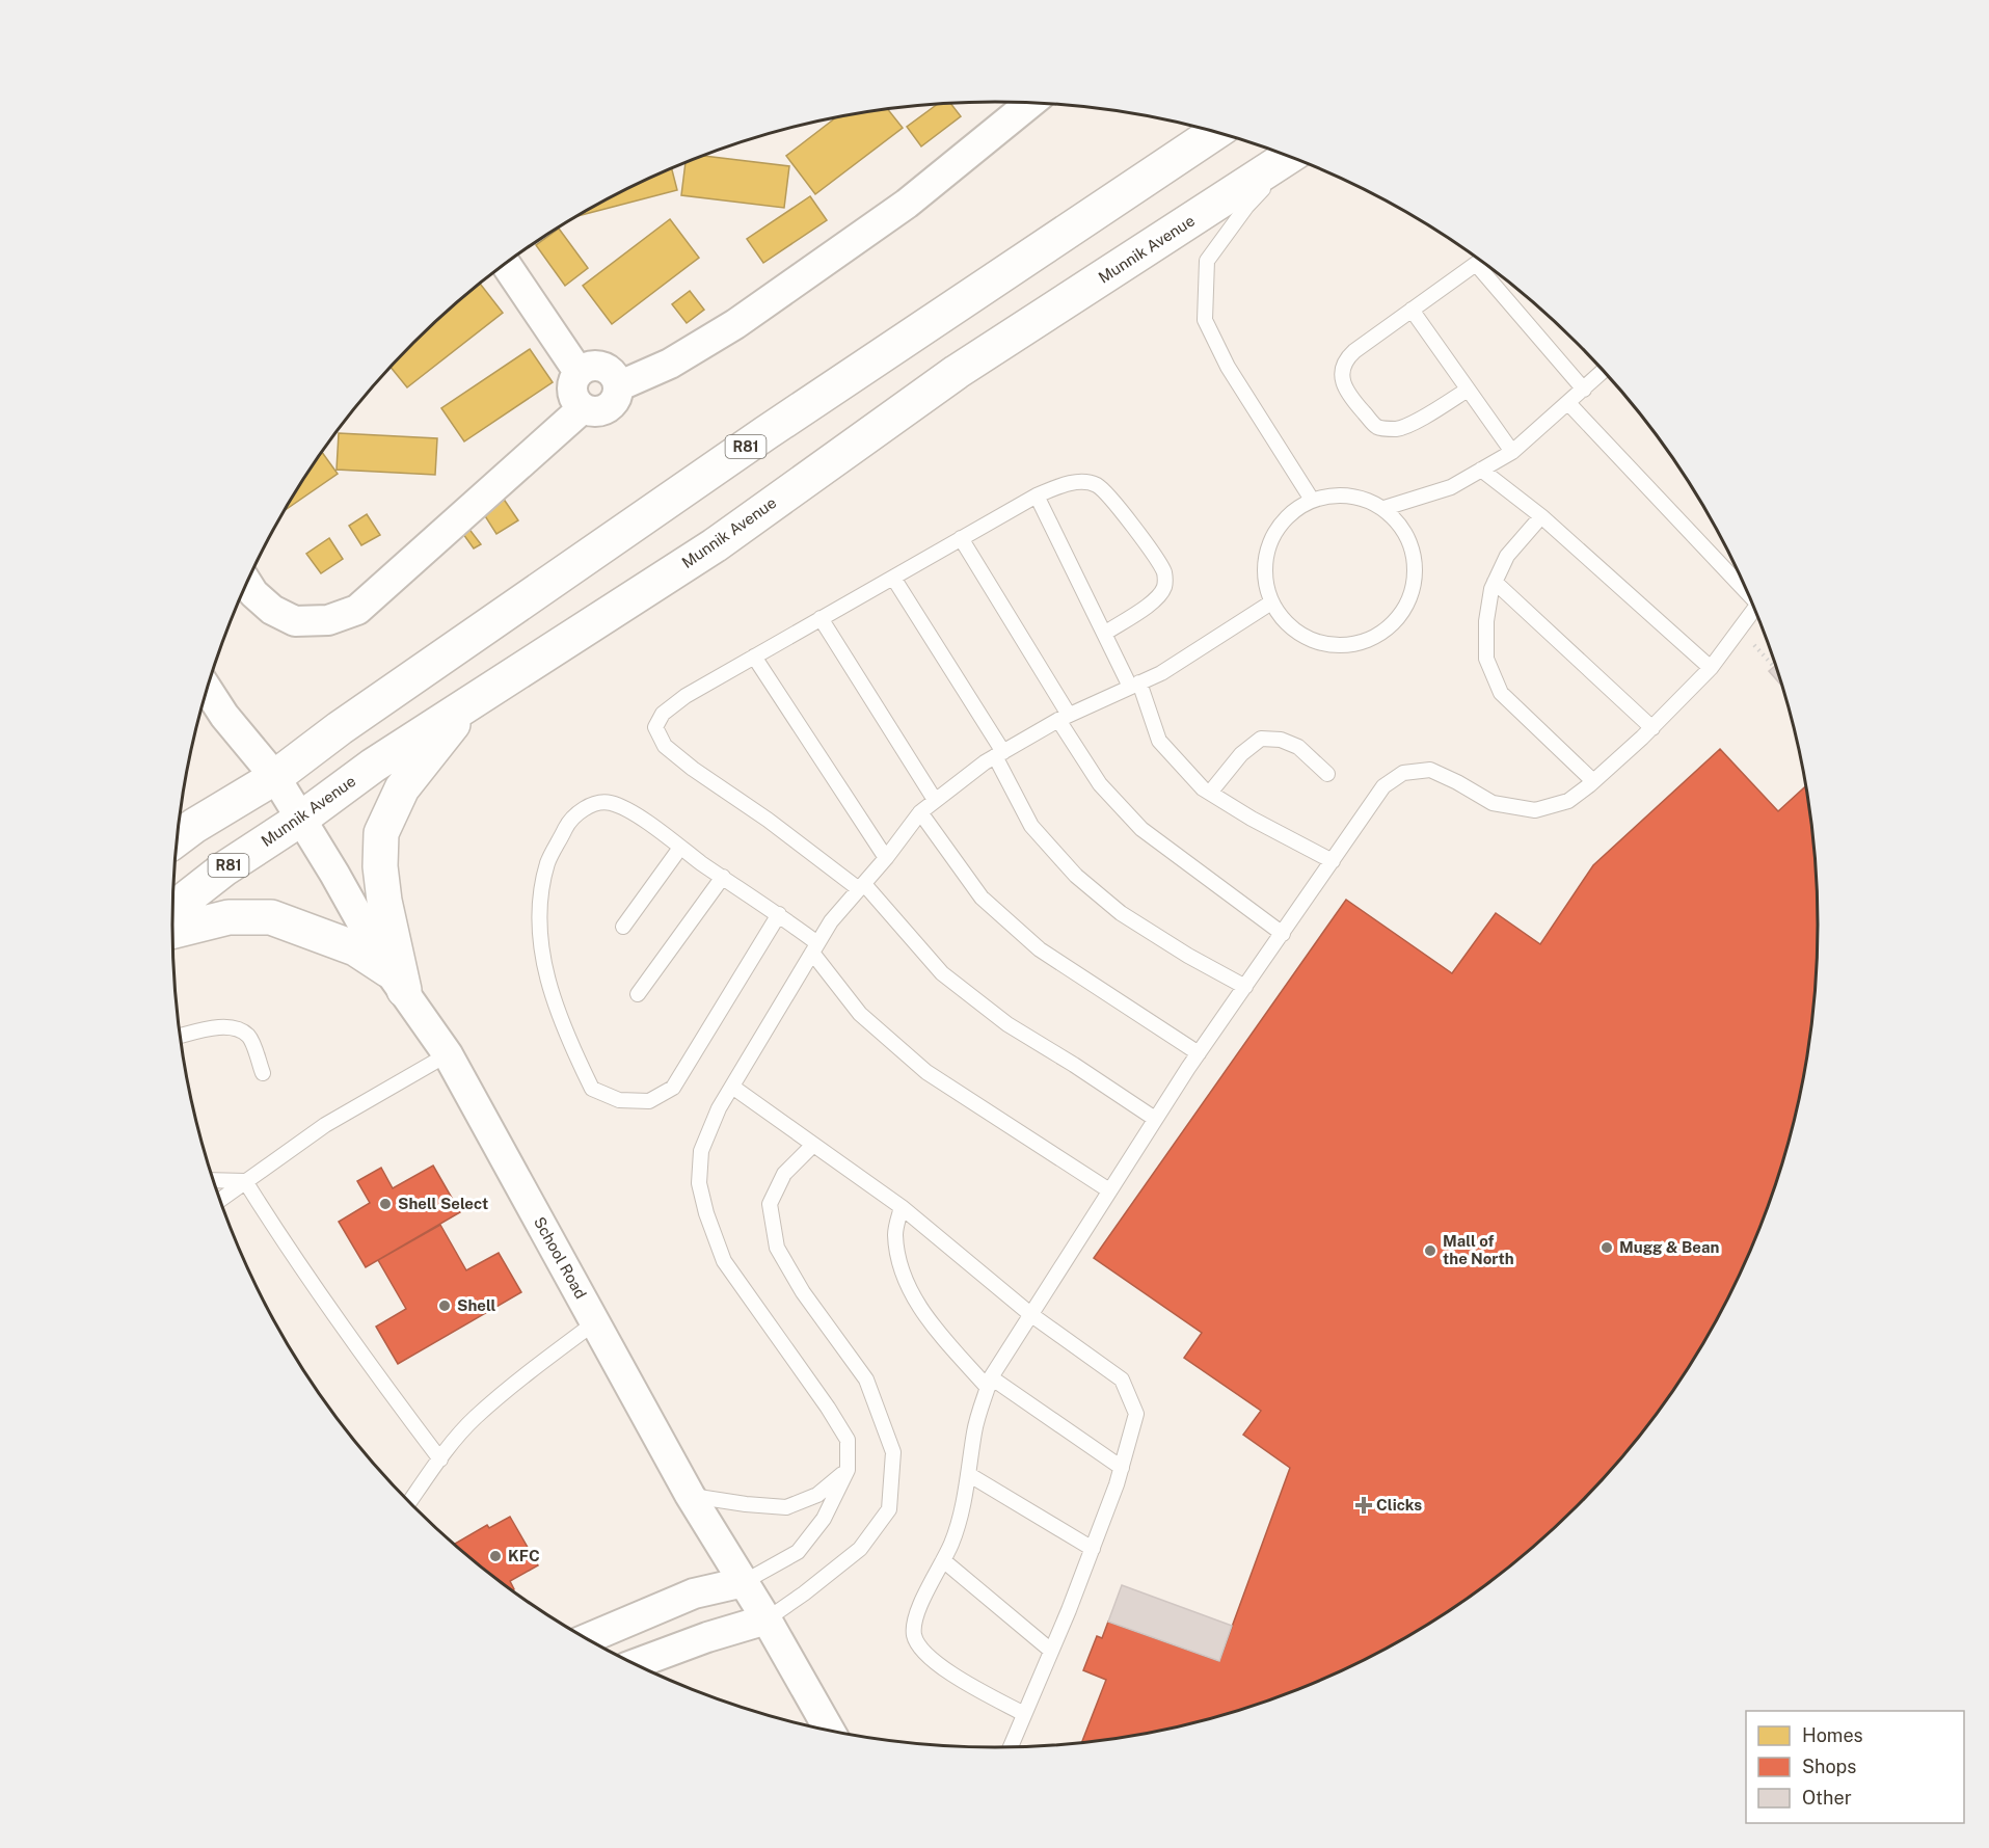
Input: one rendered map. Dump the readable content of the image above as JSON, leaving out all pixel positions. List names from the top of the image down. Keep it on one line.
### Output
{"streets":{"main road":["Munnik Avenue","R81"],"street":["School Road"]},"crossings":[["Munnik Avenue","School Road"],["R81","School Road"]],"places":{"other":["Shell Select","Mugg & Bean","Mall of the North","Shell","KFC"],"health":["Clicks"]},"legend":["Homes","Shops","Other"]}
